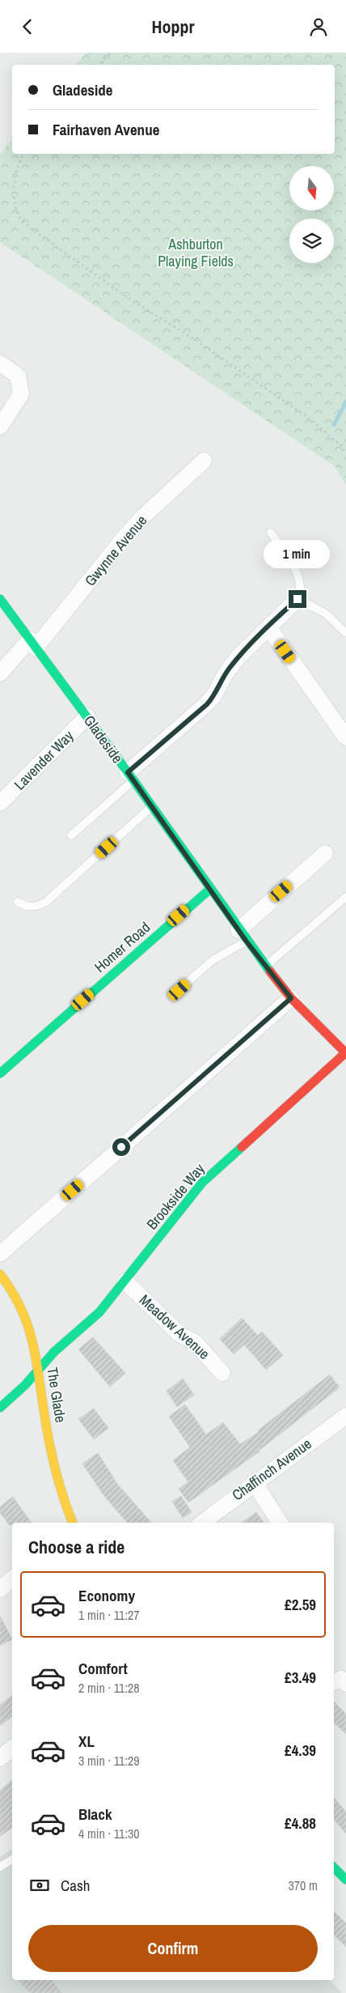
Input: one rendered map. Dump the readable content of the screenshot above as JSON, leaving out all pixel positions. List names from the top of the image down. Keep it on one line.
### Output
{"streets":{"street":["Gwynne Avenue","Gladeside","Lavender Way","Homer Road","Brookside Way","Meadow Avenue","The Glade","Chaffinch Avenue"]},"crossings":[["Gwynne Avenue","Gladeside"],["Gladeside","Lavender Way"],["Gladeside","Homer Road"],["Gladeside","Brookside Way"],["Brookside Way","Meadow Avenue"],["Brookside Way","The Glade"]],"parks":["Ashburton Playing Fields"],"north":"bottom","page":{"header":"Hoppr","banner":["Gladeside","Fairhaven Avenue"],"bubble":"1 min","heading":"Choose a ride","list":[{"name":"Economy","note":"1 min · 11:27","value":"£2.59"},{"name":"Comfort","note":"2 min · 11:28","value":"£3.49"},{"name":"XL","note":"3 min · 11:29","value":"£4.39"},{"name":"Black","note":"4 min · 11:30","value":"£4.88"}],"pay":["Cash","370 m"],"buttons":"Confirm"}}
